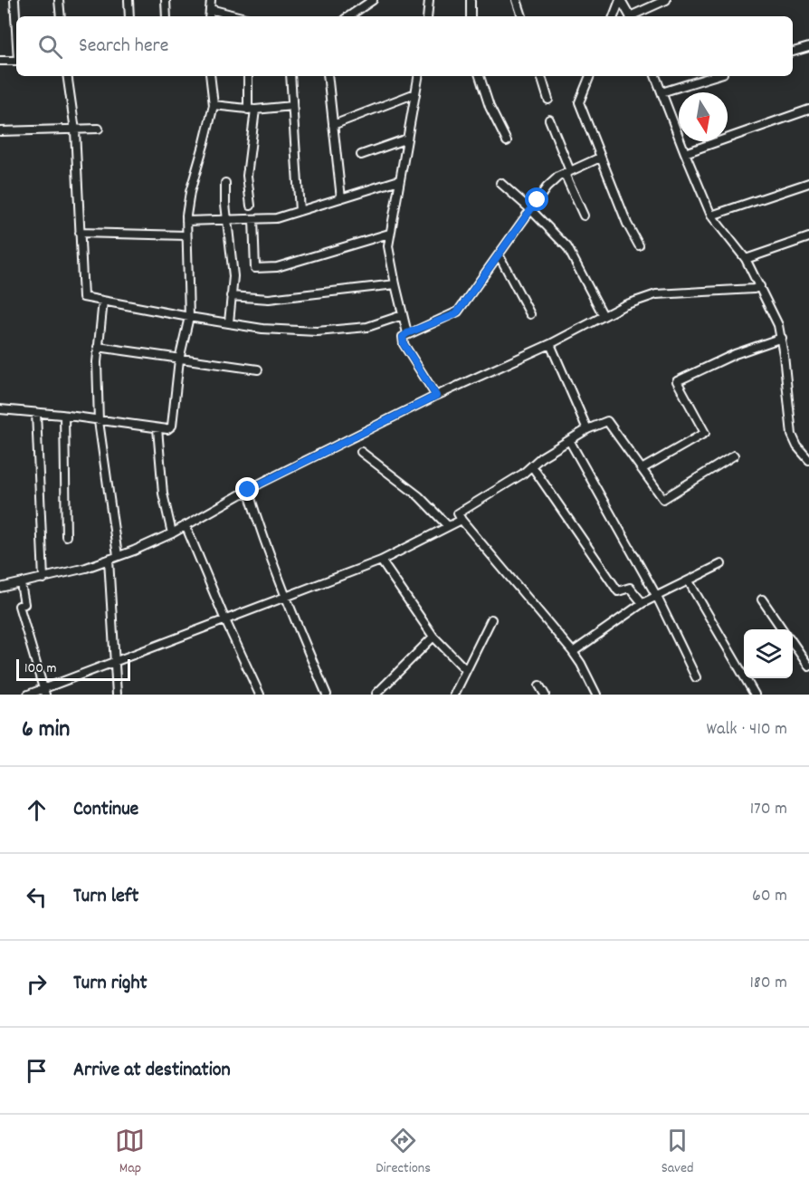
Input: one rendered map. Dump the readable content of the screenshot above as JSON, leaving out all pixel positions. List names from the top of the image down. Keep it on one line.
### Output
{"scale_bar":"100 m","north":"bottom","page":{"search":"Search here","scale":"100 m","heading":["6 min","Walk · 410 m"],"list":[["Continue","170 m"],["Turn left","60 m"],["Turn right","180 m"],"Arrive at destination"],"nav":["Map","Directions","Saved"]}}
